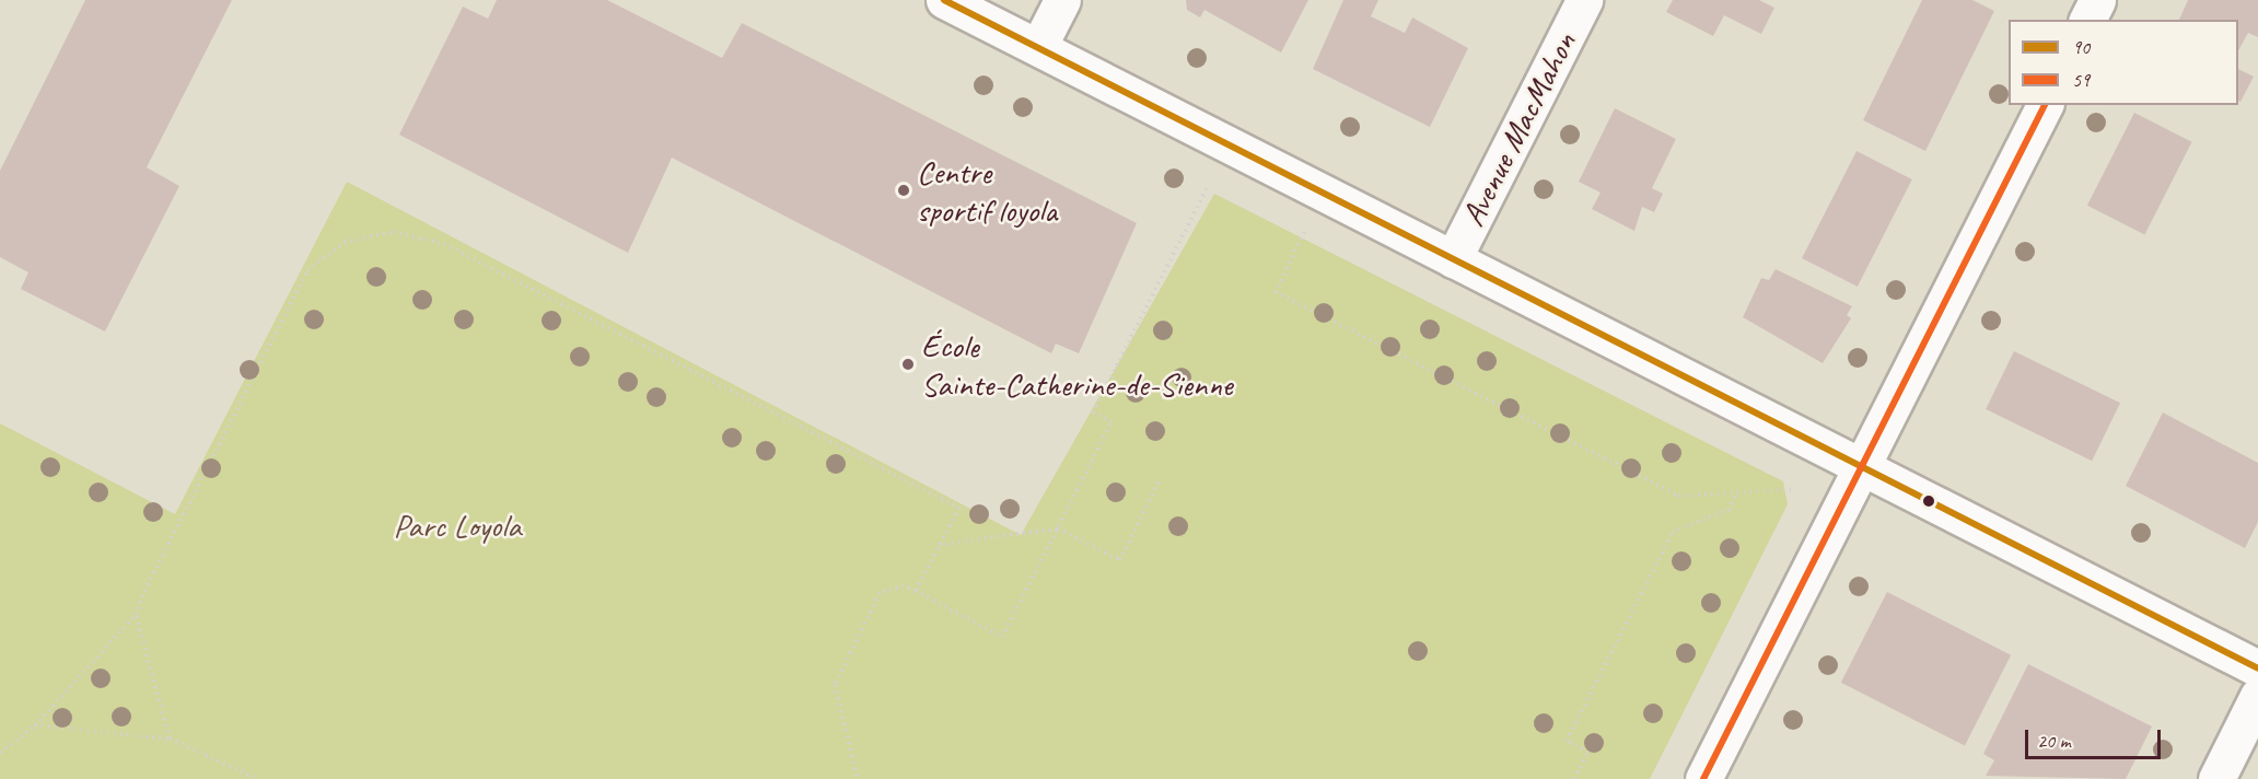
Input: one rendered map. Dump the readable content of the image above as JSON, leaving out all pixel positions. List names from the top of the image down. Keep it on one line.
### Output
{"streets":{"street":["Avenue MacMahon"]},"parks":["Parc Loyola"],"places":["Centre sportif loyola","École Sainte-Catherine-de-Sienne"],"lines":["transit line 90","transit line 59"],"legend":["90","59"],"scale_bar":"20 m"}
